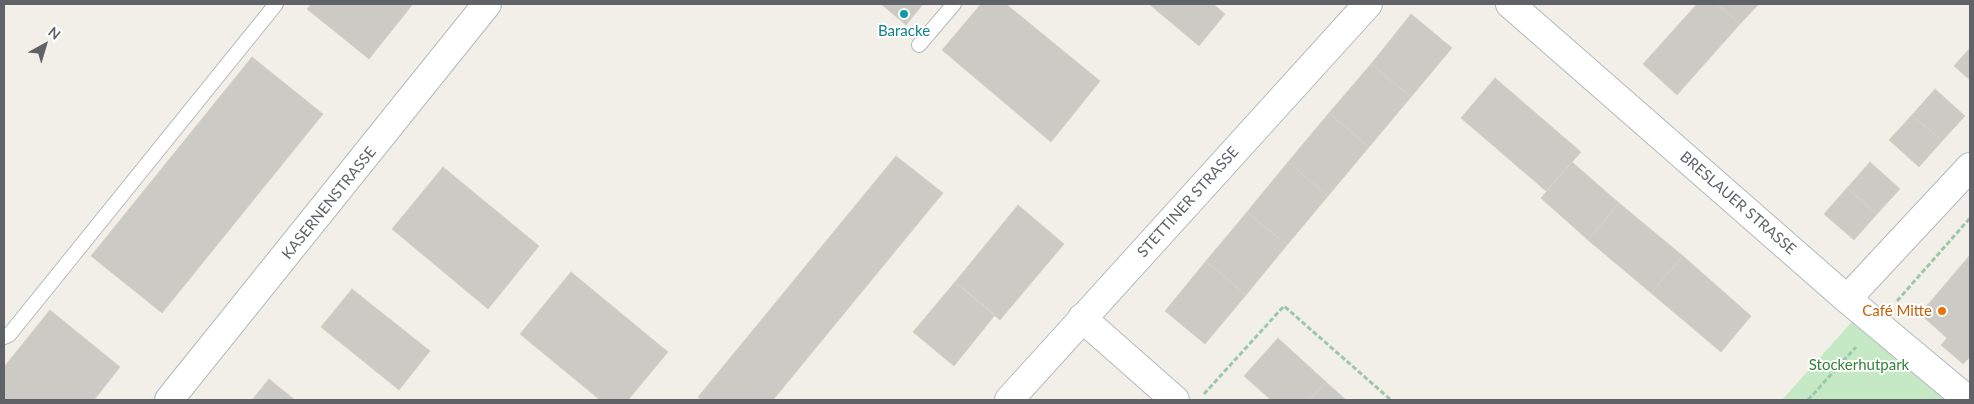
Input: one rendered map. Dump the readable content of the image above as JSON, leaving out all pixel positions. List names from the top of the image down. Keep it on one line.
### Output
{"streets":{"street":["STETTINER STRASSE","KASERNENSTRASSE","BRESLAUER STRASSE"]},"parks":["Stockerhutpark"],"places":["Baracke","Café Mitte"],"north":"top right"}
